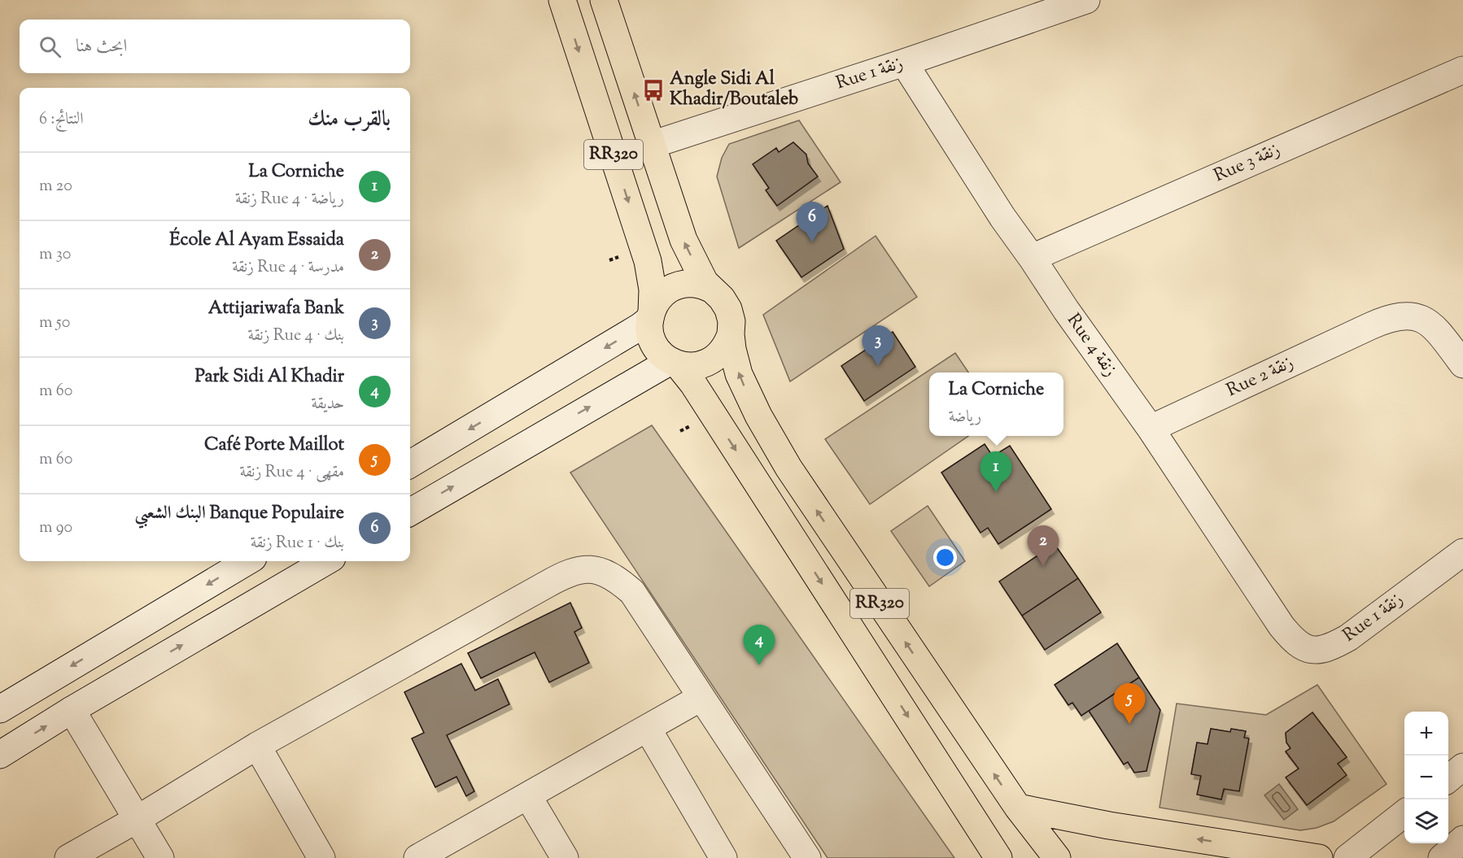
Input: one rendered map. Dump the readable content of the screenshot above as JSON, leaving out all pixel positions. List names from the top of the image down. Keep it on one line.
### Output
{"streets":{"main road":["RR320"],"street":["Rue 1 زنقة","Rue 3 زنقة","Rue 4 زنقة","Rue 2 زنقة"]},"crossings":[["Rue 1 زنقة","RR320"],["Rue 1 زنقة","Rue 4 زنقة"],["Rue 3 زنقة","Rue 4 زنقة"],["Rue 4 زنقة","Rue 2 زنقة"]],"places":{"bus stop":["Angle Sidi Al Khadir/Boutaleb"]},"page":{"search":"ابحث هنا","heading":["بالقرب منك","النتائج: 6"],"list":[{"mark":"1","name":"La Corniche","note":"رياضة · Rue 4 زنقة","value":"20 m"},{"mark":"2","name":"École Al Ayam Essaida","note":"مدرسة · Rue 4 زنقة","value":"30 m"},{"mark":"3","name":"Attijariwafa Bank","note":"بنك · Rue 4 زنقة","value":"50 m"},{"mark":"4","name":"Park Sidi Al Khadir","note":"حديقة","value":"60 m"},{"mark":"5","name":"Café Porte Maillot","note":"مقهى · Rue 4 زنقة","value":"60 m"},{"mark":"6","name":"Banque Populaire البنك الشعبي","note":"بنك · Rue 1 زنقة","value":"90 m"}],"pins":["6","3","1","2","4","5"],"popup":["La Corniche","رياضة"],"map_buttons":["+","−"]}}
